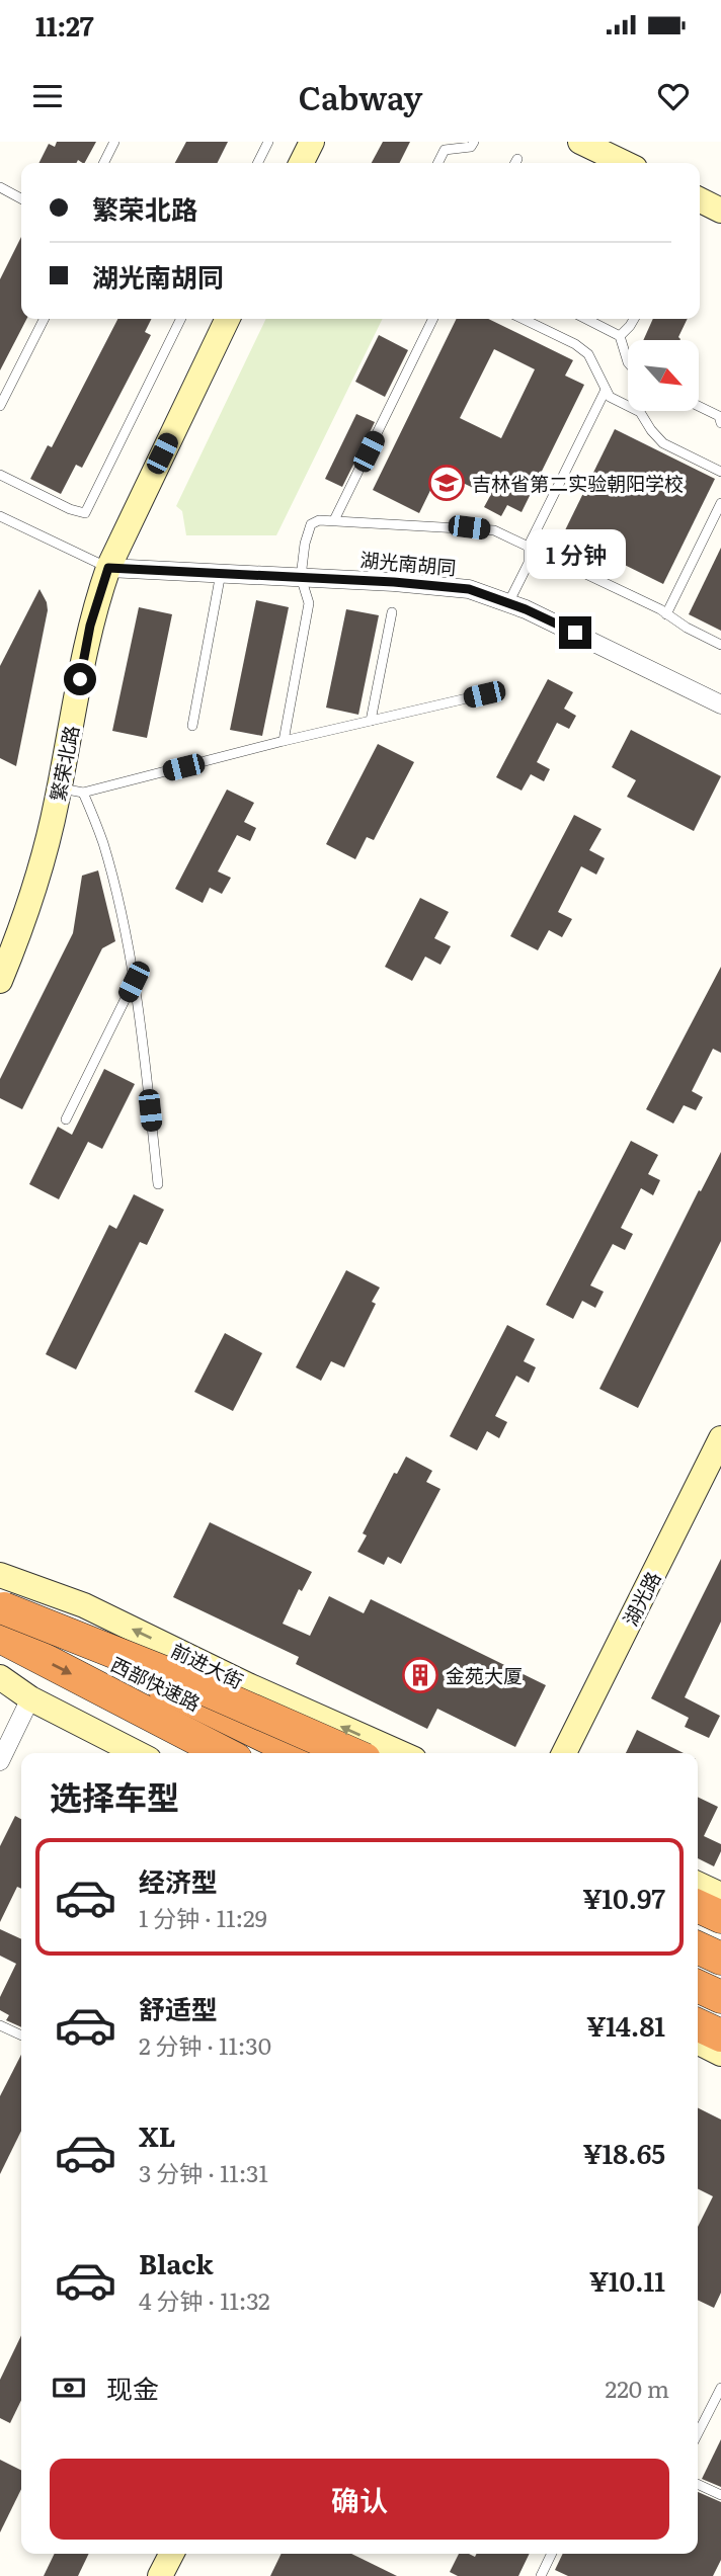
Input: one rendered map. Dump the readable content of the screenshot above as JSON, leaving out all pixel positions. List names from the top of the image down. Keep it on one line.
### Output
{"streets":{"highway":["西部快速路"],"street":["湖光南胡同","繁荣北路","湖光路","前进大街"]},"crossings":[["湖光南胡同","繁荣北路"]],"places":{"school or university":["吉林省第二实验朝阳学校"],"building":["金苑大厦"]},"north":"bottom right","page":{"status":"11:27","header":"Cabway","banner":["繁荣北路","湖光南胡同"],"bubble":"1 分钟","heading":"选择车型","list":[{"name":"经济型","note":"1 分钟 · 11:29","value":"¥10.97"},{"name":"舒适型","note":"2 分钟 · 11:30","value":"¥14.81"},{"name":"XL","note":"3 分钟 · 11:31","value":"¥18.65"},{"name":"Black","note":"4 分钟 · 11:32","value":"¥10.11"}],"pay":["现金","220 m"],"buttons":"确认"}}
